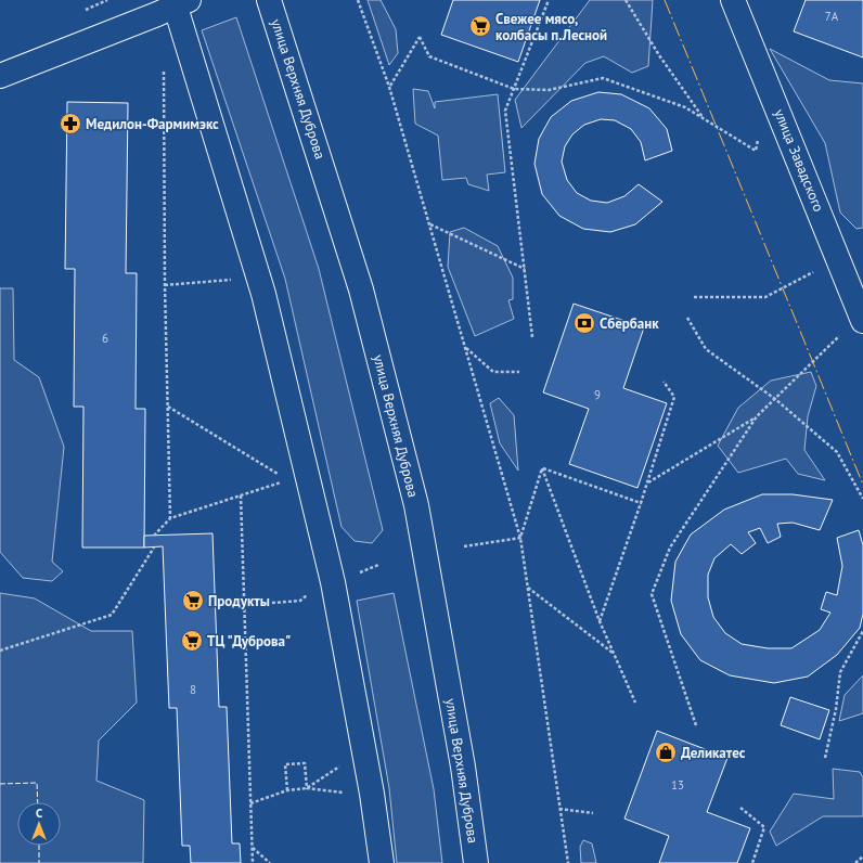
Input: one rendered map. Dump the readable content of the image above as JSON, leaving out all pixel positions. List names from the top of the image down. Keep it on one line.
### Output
{"streets":{"street":["улица Верхняя Дуброва","улица Завадского"]},"places":{"supermarket":["Свежее мясо, колбасы п.Лесной","Продукты","ТЦ \"Дуброва\""],"pharmacy":["Медилон-Фармимэкс"],"bank":["Сбербанк"],"shop":["Деликатес"]},"house_numbers":["7А","6","9","8","13"],"north":"top"}
